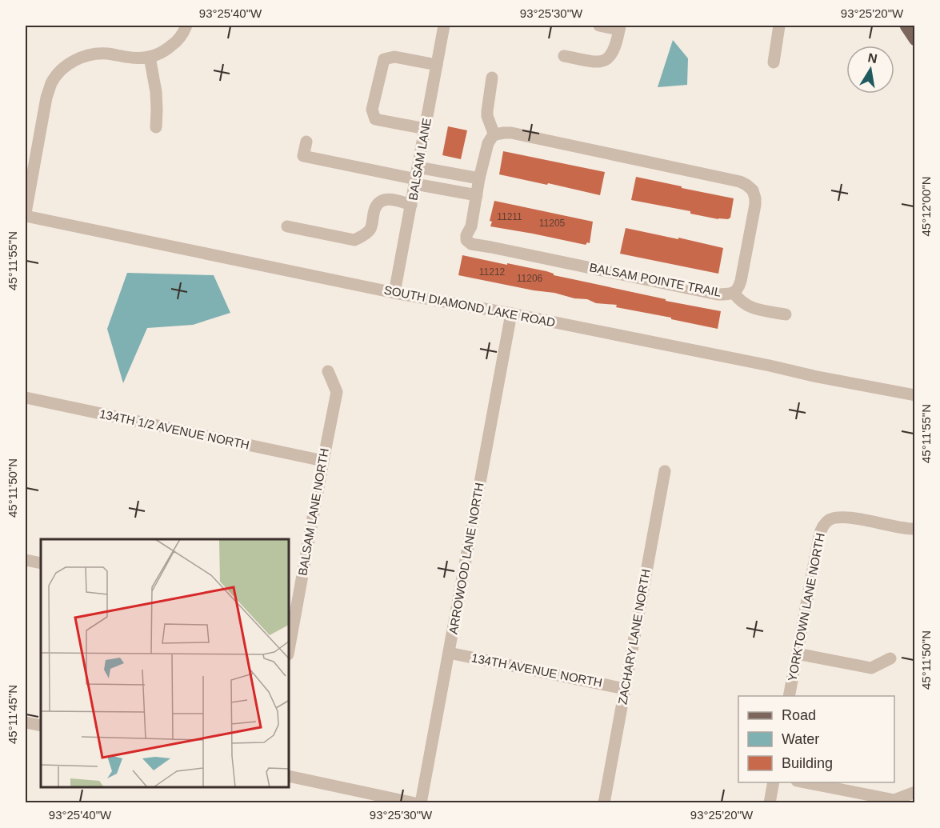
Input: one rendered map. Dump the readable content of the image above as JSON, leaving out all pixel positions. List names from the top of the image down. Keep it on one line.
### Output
{"streets":{"street":["BALSAM LANE","BALSAM POINTE TRAIL","SOUTH DIAMOND LAKE ROAD","134TH 1/2 AVENUE NORTH","BALSAM LANE NORTH","ARROWOOD LANE NORTH","YORKTOWN LANE NORTH","ZACHARY LANE NORTH","134TH AVENUE NORTH"]},"crossings":[["BALSAM LANE","SOUTH DIAMOND LAKE ROAD"],["SOUTH DIAMOND LAKE ROAD","ARROWOOD LANE NORTH"],["134TH 1/2 AVENUE NORTH","BALSAM LANE NORTH"],["ARROWOOD LANE NORTH","134TH AVENUE NORTH"],["ZACHARY LANE NORTH","134TH AVENUE NORTH"]],"house_numbers":["11211","11205","11212","11206"],"legend":["Road","Water","Building"],"north":"top","coordinates":["93°25'40\"W","93°25'30\"W","93°25'20\"W","45°12'00\"N","45°11'55\"N","45°11'50\"N","45°11'45\"N"]}
